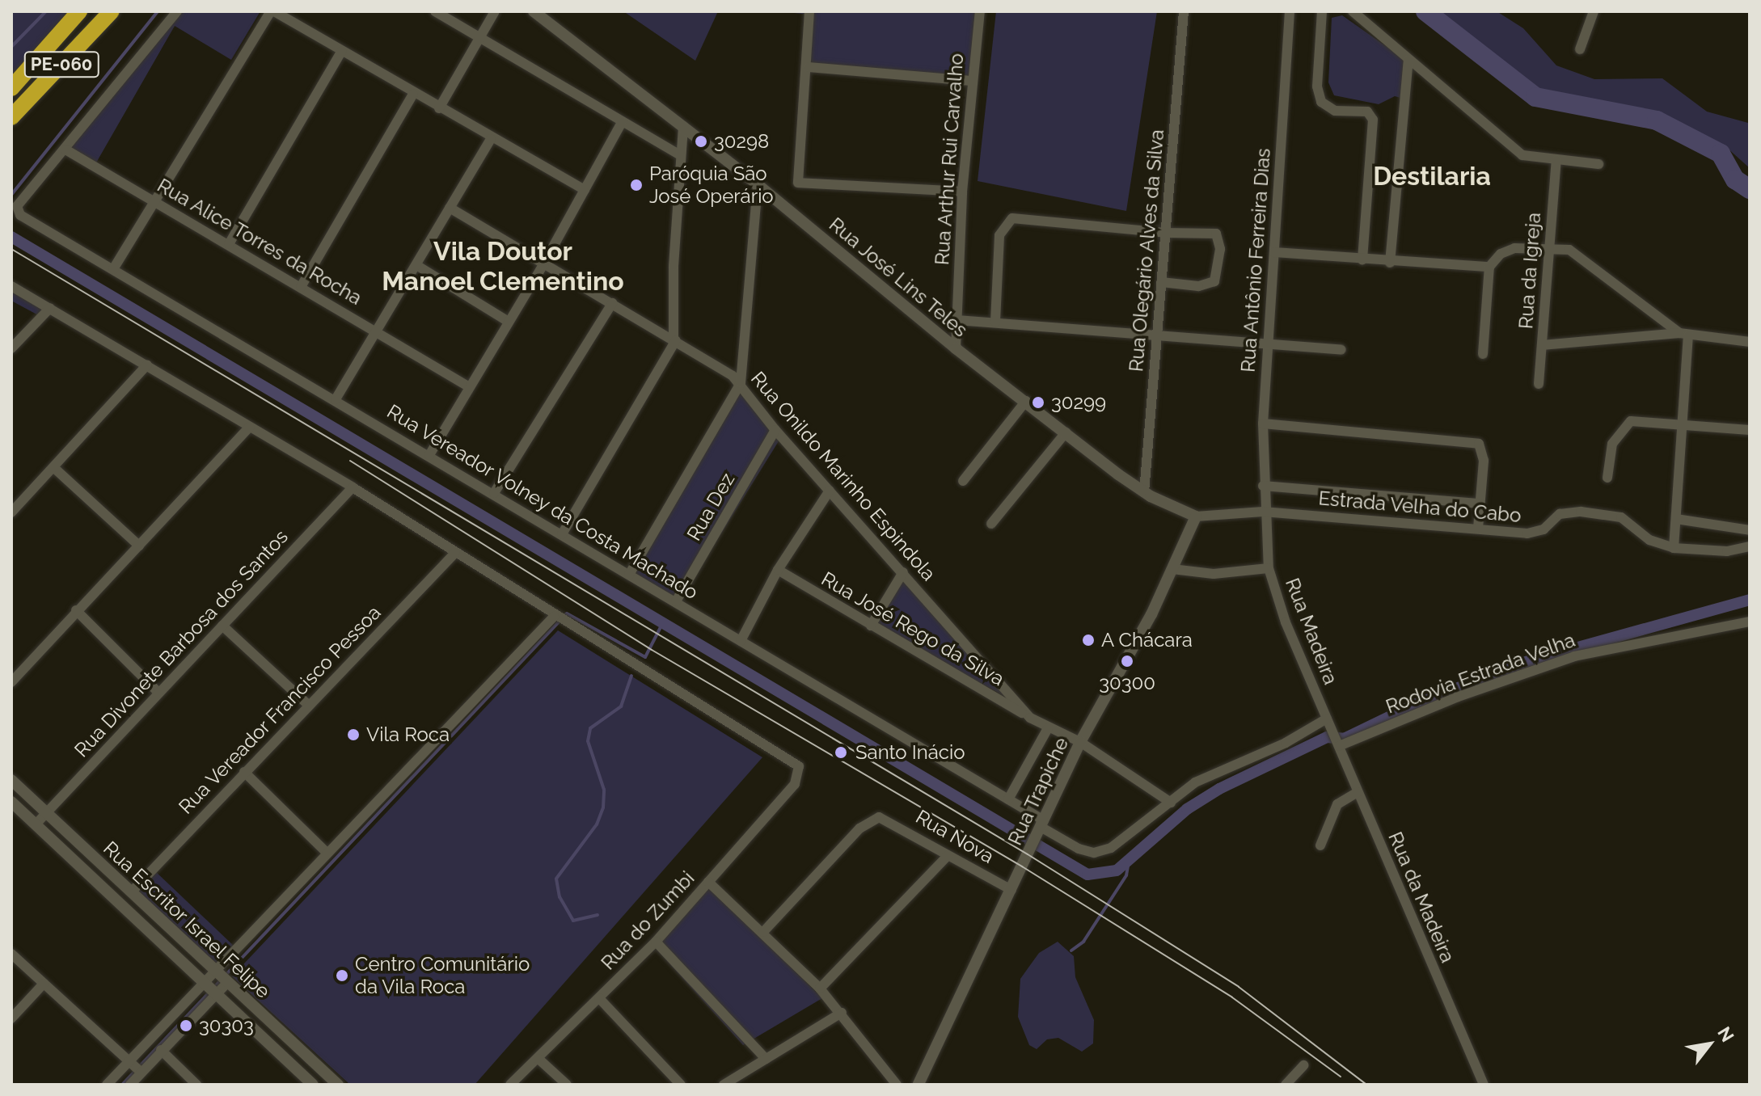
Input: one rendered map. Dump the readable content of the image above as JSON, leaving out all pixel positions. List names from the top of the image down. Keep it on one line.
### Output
{"streets":{"highway":["PE-060"],"street":["Rua Arthur Rui Carvalho","Rua Alice Torres da Rocha","Rua Olegário Alves da Silva","Rua Antônio Ferreira Dias","Rua da Igreja","Rua José Lins Teles","Rua Onildo Marinho Espindola","Rua Vereador Volney da Costa Machado","Rua Dez","Estrada Velha do Cabo","Rua José Rego da Silva","Rua Madeira","Rua Divonete Barbosa dos Santos","Rodovia Estrada Velha","Rua Vereador Francisco Pessoa","Rua Trapiche","Rua Nova","Rua da Madeira","Rua Escritor Israel Felipe","Rua do Zumbi"]},"crossings":[["Rua Arthur Rui Carvalho","Rua José Lins Teles"],["Rua Alice Torres da Rocha","Rua Vereador Volney da Costa Machado"],["Rua Olegário Alves da Silva","Rua José Lins Teles"],["Rua Antônio Ferreira Dias","Rua José Lins Teles"],["Rua Antônio Ferreira Dias","Estrada Velha do Cabo"],["Rua Antônio Ferreira Dias","Rua Madeira"],["Rua José Lins Teles","Estrada Velha do Cabo"],["Rua José Lins Teles","Rua Madeira"],["Rua José Lins Teles","Rua Trapiche"],["Rua Onildo Marinho Espindola","Rua Vereador Volney da Costa Machado"],["Rua Onildo Marinho Espindola","Rua Dez"],["Rua Onildo Marinho Espindola","Rua José Rego da Silva"],["Rua Onildo Marinho Espindola","Rua Trapiche"],["Rua Vereador Volney da Costa Machado","Rua Dez"],["Rua Vereador Volney da Costa Machado","Rua Trapiche"],["Estrada Velha do Cabo","Rua Madeira"],["Rua Madeira","Rua da Madeira"],["Rua Divonete Barbosa dos Santos","Rua Escritor Israel Felipe"],["Rodovia Estrada Velha","Rua da Madeira"],["Rua Vereador Francisco Pessoa","Rua Escritor Israel Felipe"],["Rua Trapiche","Rua Nova"]],"districts":["Destilaria","Vila Doutor Manoel Clementino"],"places":["30298","Paróquia São José Operário","30299","A Chácara","30300","Vila Roca","Santo Inácio","Centro Comunitário da Vila Roca","30303"],"north":"top right"}
